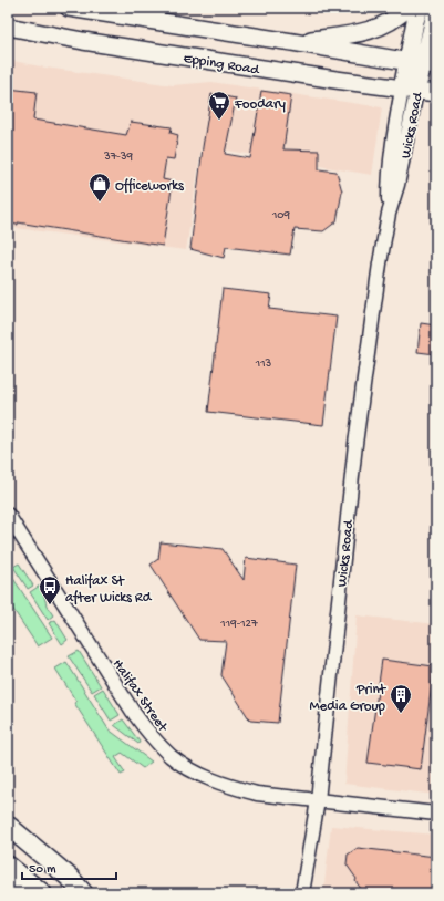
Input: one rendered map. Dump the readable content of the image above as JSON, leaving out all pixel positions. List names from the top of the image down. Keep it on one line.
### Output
{"streets":{"main road":["Epping Road","Wicks Road"],"street":["Halifax Street"]},"crossings":[["Epping Road","Wicks Road"],["Wicks Road","Halifax Street"]],"places":{"supermarket":["Foodary"],"shop":["Officeworks"],"bus stop":["Halifax St after Wicks Rd"],"building":["Print Media Group"]},"house_numbers":["37-39","109","113","119-127"],"scale_bar":"50 m"}
